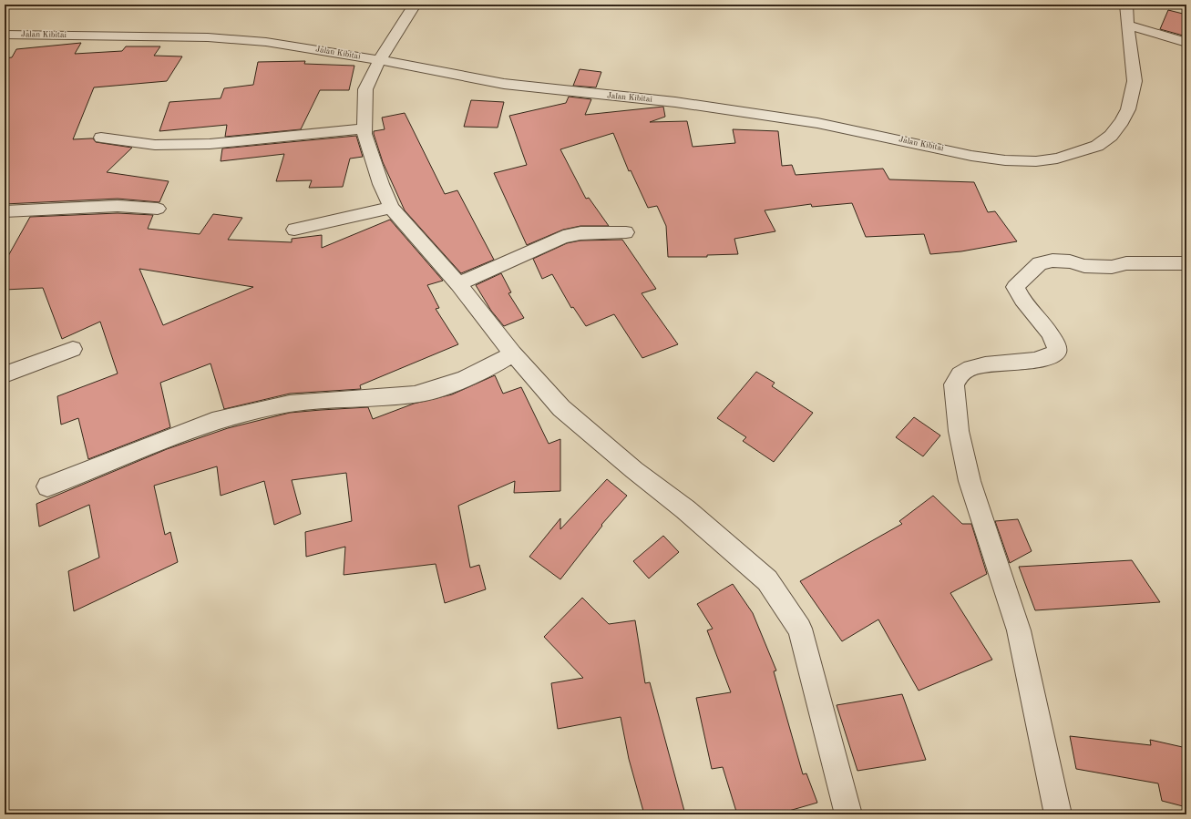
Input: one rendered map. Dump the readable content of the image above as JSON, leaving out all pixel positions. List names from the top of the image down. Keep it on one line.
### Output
{"streets":{"street":["Jalan Kibitai"]}}
